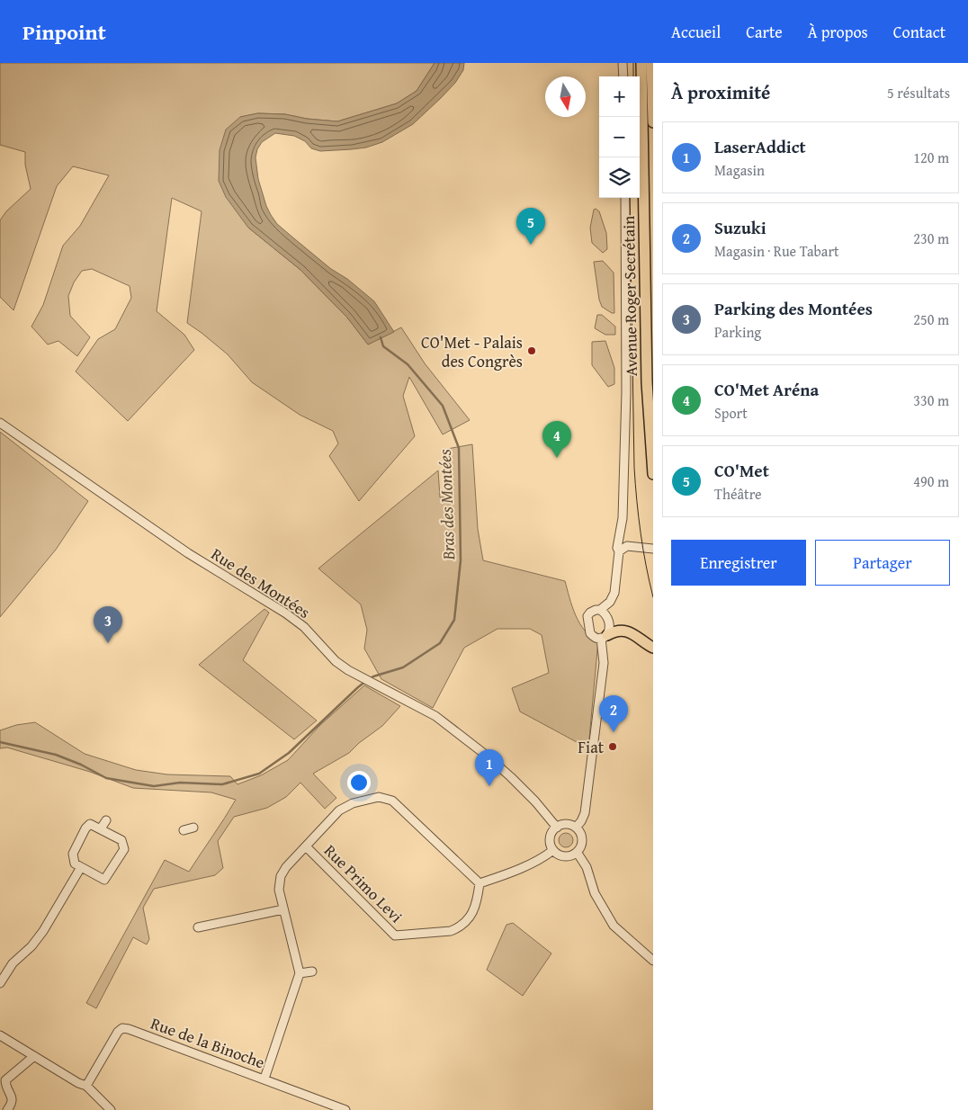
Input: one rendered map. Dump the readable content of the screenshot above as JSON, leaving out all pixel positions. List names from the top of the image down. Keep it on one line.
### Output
{"streets":{"main road":["Avenue Roger Secrétain"],"street":["Rue des Montées","Rue Primo Levi","Rue de la Binoche"]},"water":["Bras des Montées"],"places":["CO'Met - Palais des Congrès","Fiat"],"north":"bottom","page":{"header":"Pinpoint","nav":["Accueil","Carte","À propos","Contact"],"heading":["À proximité","5 résultats"],"map_buttons":["+","−"],"list":[{"mark":"1","name":"LaserAddict","note":"Magasin","value":"120 m"},{"mark":"2","name":"Suzuki","note":"Magasin · Rue Tabart","value":"230 m"},{"mark":"3","name":"Parking des Montées","note":"Parking","value":"250 m"},{"mark":"4","name":"CO'Met Aréna","note":"Sport","value":"330 m"},{"mark":"5","name":"CO'Met","note":"Théâtre","value":"490 m"}],"pins":["5","4","3","2","1"],"buttons":["Enregistrer","Partager"]}}
